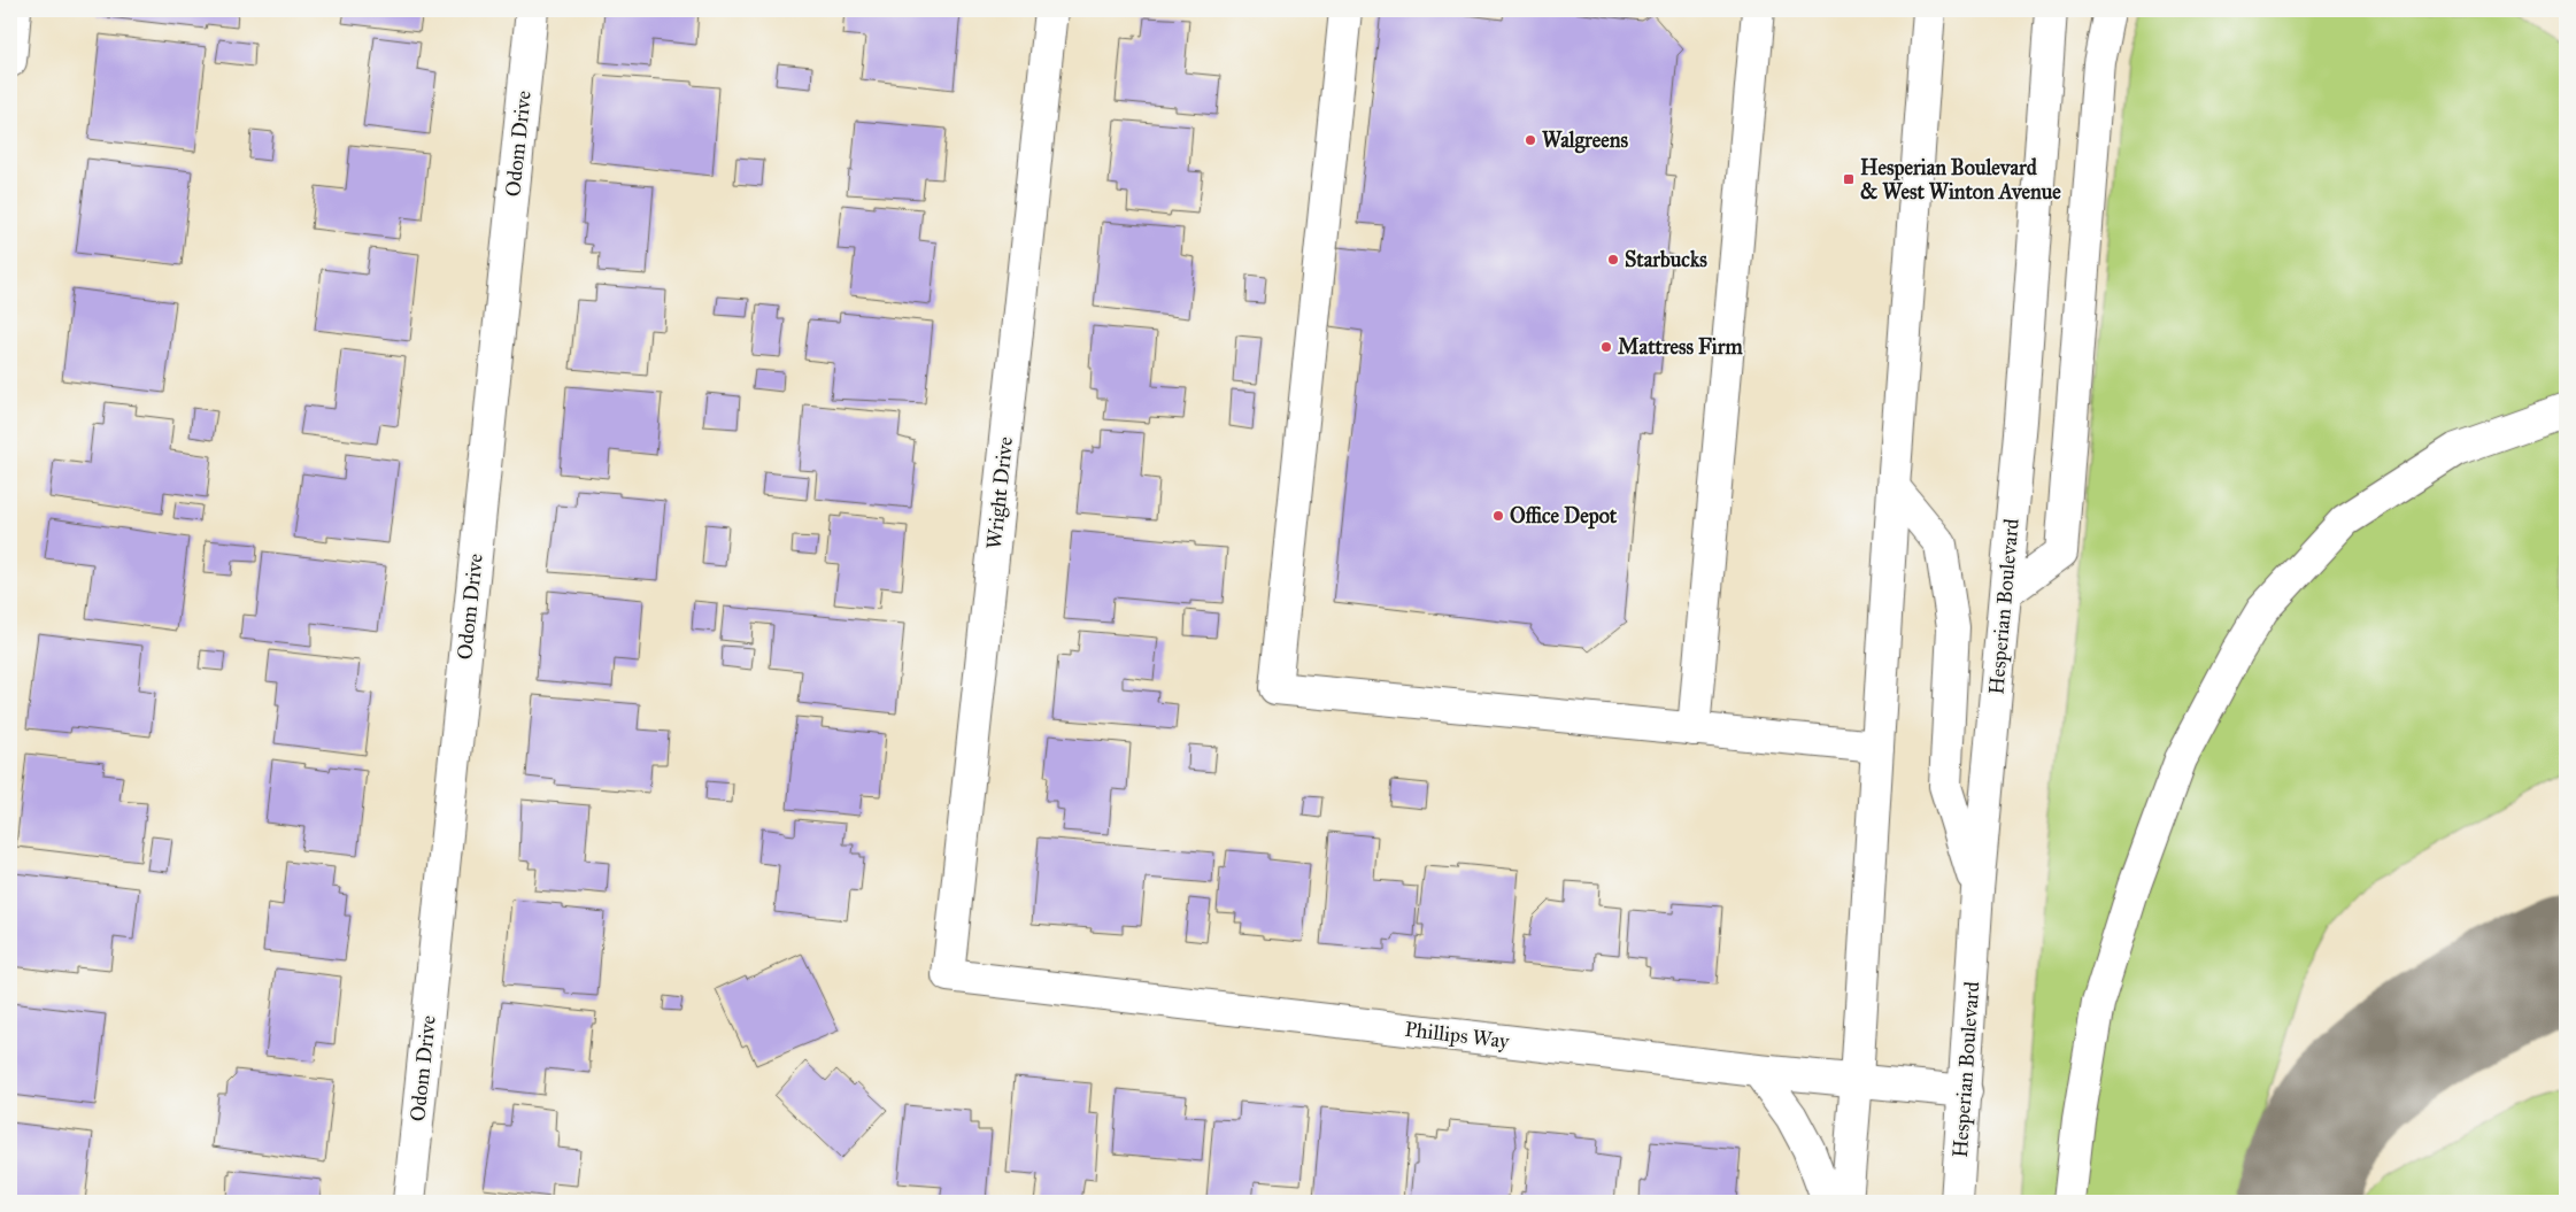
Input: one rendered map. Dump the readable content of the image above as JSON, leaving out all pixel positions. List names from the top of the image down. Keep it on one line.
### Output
{"streets":{"main road":["Odom Drive","Wright Drive","Hesperian Boulevard","Phillips Way"]},"crossings":[["Wright Drive","Phillips Way"],["Hesperian Boulevard","Phillips Way"]],"places":{"other":["Walgreens","Starbucks","Mattress Firm","Office Depot"],"transit":["Hesperian Boulevard & West Winton Avenue"]}}
